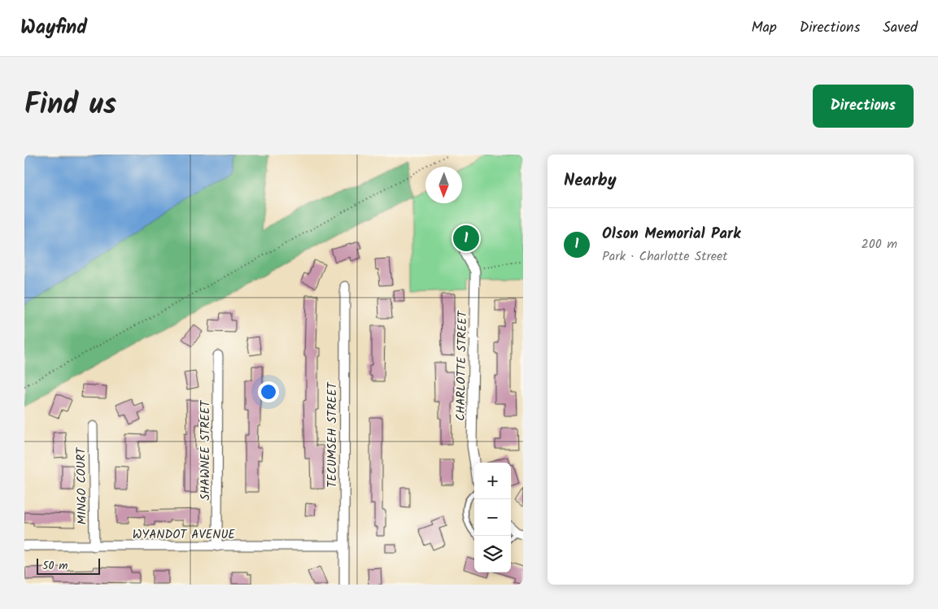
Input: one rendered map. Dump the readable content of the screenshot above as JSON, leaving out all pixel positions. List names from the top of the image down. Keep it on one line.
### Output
{"streets":{"street":["CHARLOTTE STREET","TECUMSEH STREET","SHAWNEE STREET","MINGO COURT","WYANDOT AVENUE"]},"crossings":[["TECUMSEH STREET","WYANDOT AVENUE"],["SHAWNEE STREET","WYANDOT AVENUE"],["MINGO COURT","WYANDOT AVENUE"]],"scale_bar":"50 m","north":"bottom","page":{"header":"Wayfind","nav":["Map","Directions","Saved"],"title":"Find us","buttons":"Directions","heading":"Nearby","list":[{"mark":"1","name":"Olson Memorial Park","note":"Park · Charlotte Street","value":"200 m"}],"pins":"1","map_buttons":["+","−"],"scale":"50 m"}}
